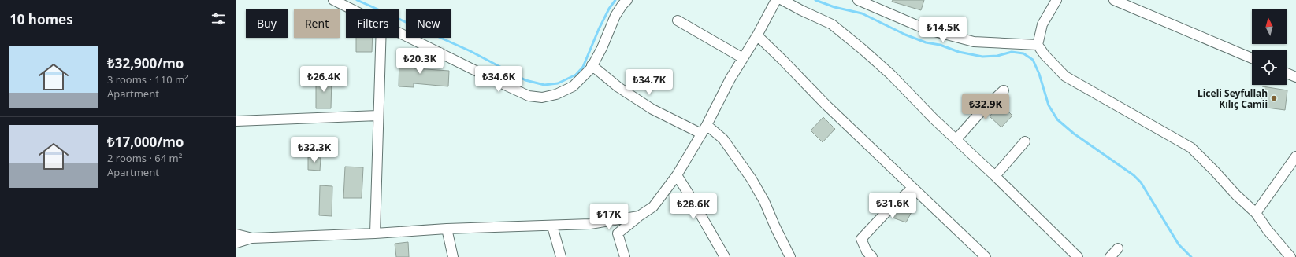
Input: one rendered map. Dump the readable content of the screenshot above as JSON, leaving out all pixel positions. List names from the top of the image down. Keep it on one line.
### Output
{"places":["Liceli Seyfullah Kılıç Camii"],"north":"top","page":{"heading":"10 homes","chip":["Buy","Rent","Filters","New"],"price":["₺14.5K","₺20.3K","₺26.4K","₺34.6K","₺34.7K","₺32.9K","₺32.3K","₺31.6K","₺28.6K","₺17K"],"list":[{"name":"₺32,900/mo","note":"3 rooms · 110 m² · Apartment"},{"name":"₺17,000/mo","note":"2 rooms · 64 m² · Apartment"}]}}
